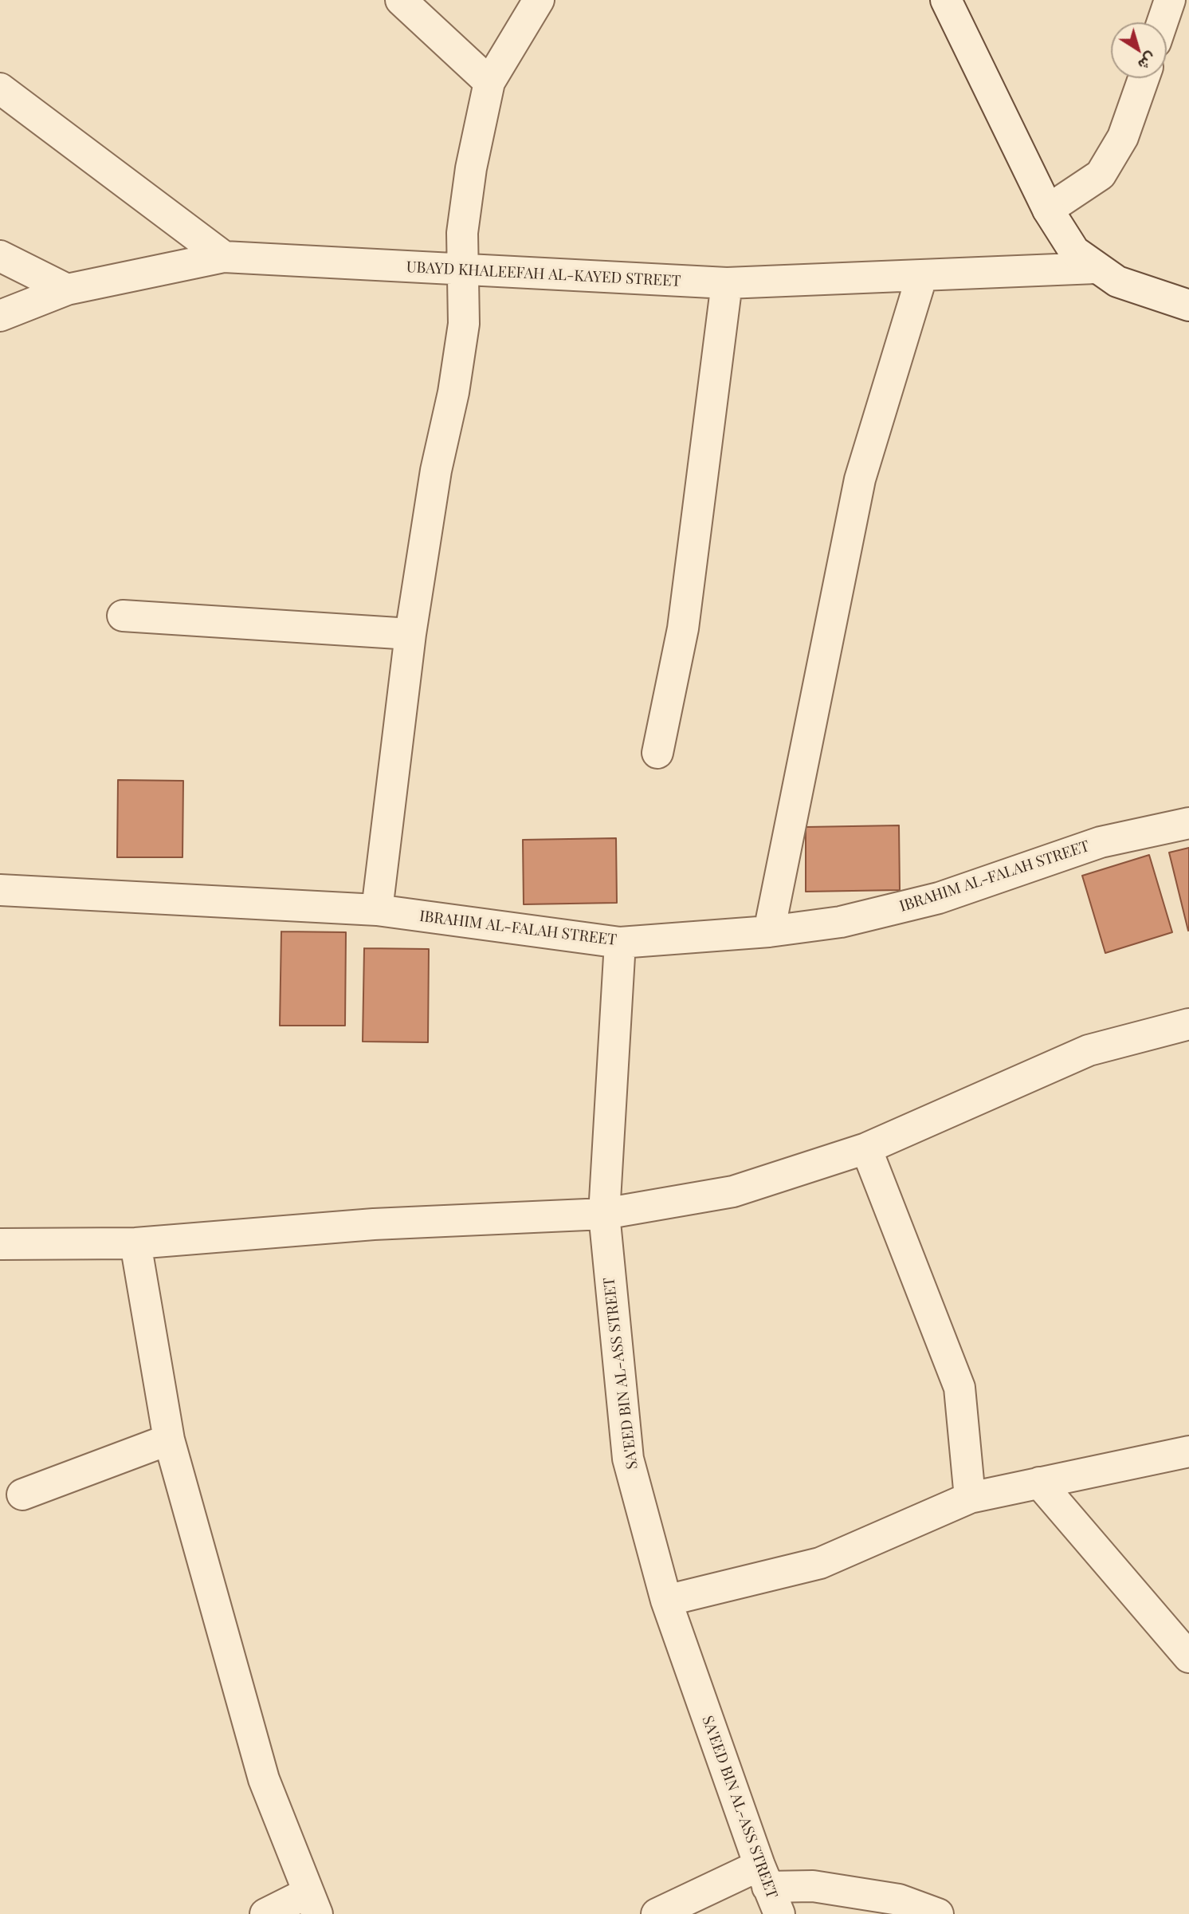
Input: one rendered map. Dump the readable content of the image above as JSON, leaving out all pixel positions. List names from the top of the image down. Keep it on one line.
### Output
{"streets":{"street":["UBAYD KHALEEFAH AL-KAYED STREET","IBRAHIM AL-FALAH STREET","SA'EED BIN AL-ASS STREET"]},"crossings":[["IBRAHIM AL-FALAH STREET","SA'EED BIN AL-ASS STREET"]],"north":"bottom right"}
